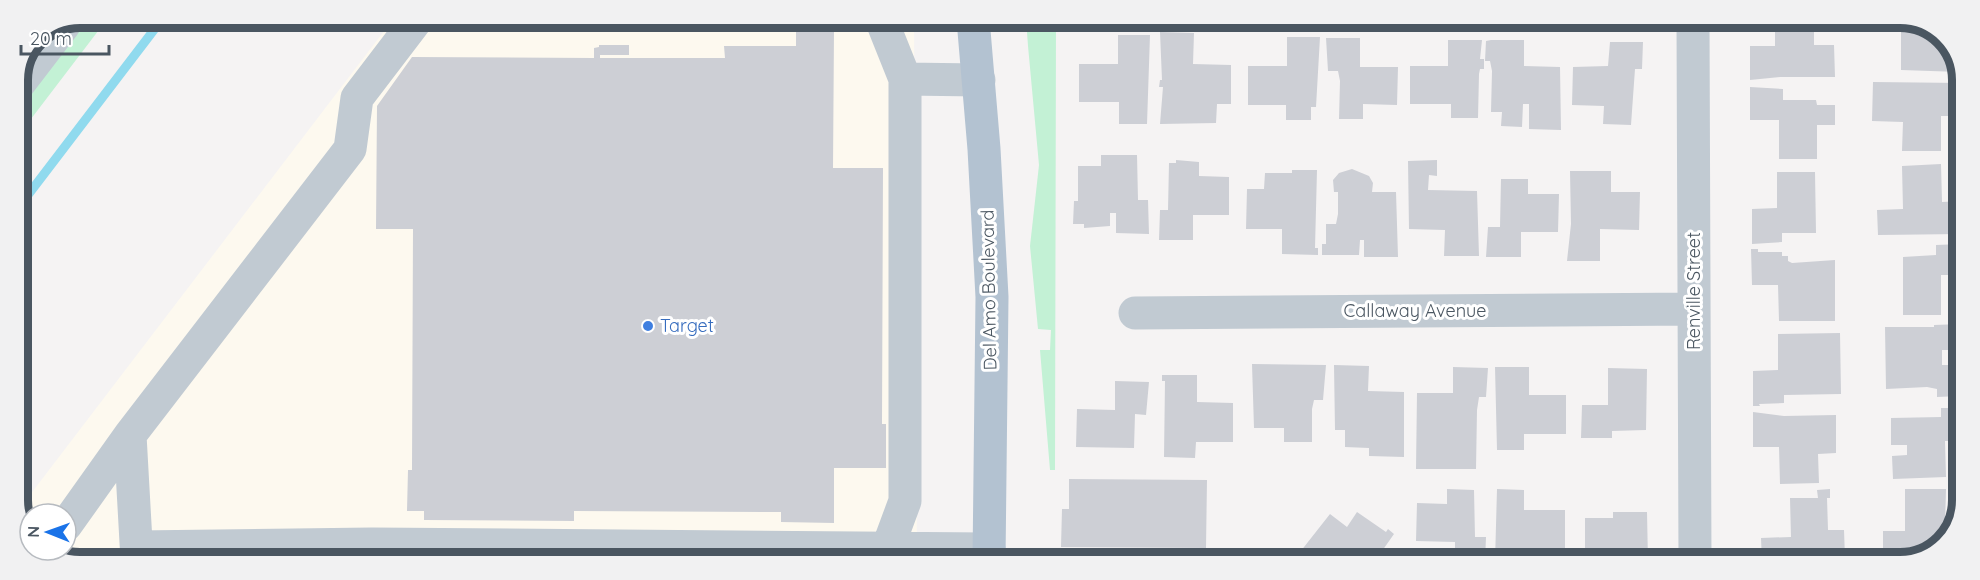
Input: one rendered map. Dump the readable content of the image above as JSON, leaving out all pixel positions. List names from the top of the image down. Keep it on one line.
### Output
{"streets":{"main road":["Del Amo Boulevard"],"street":["Renville Street","Callaway Avenue"]},"crossings":[["Renville Street","Callaway Avenue"]],"places":["Target"],"scale_bar":"20 m","north":"left"}
